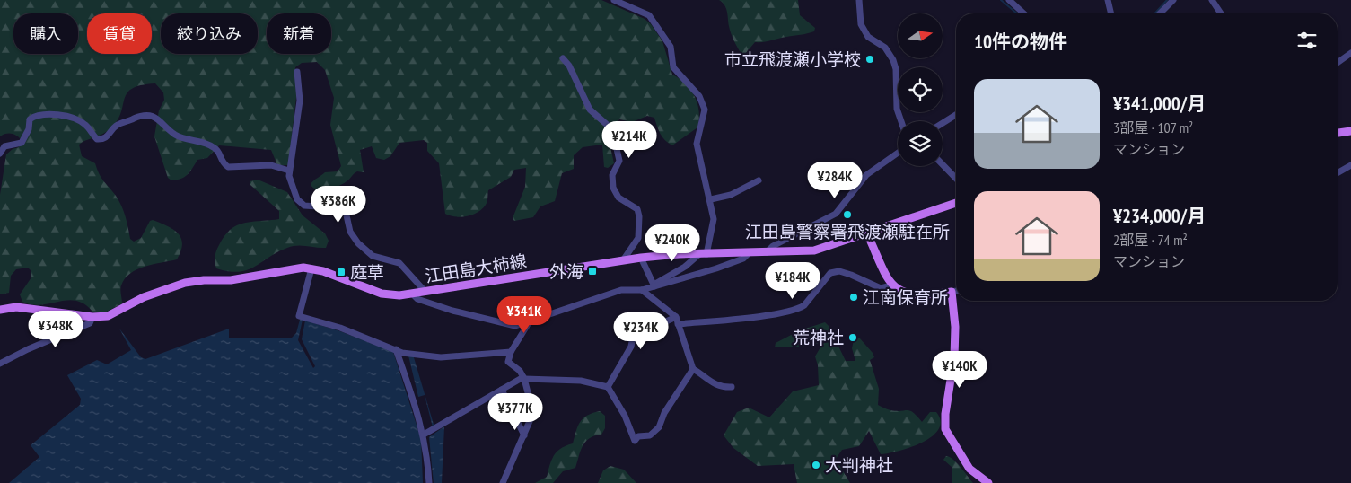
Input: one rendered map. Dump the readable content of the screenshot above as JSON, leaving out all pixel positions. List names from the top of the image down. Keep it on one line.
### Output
{"streets":{"main road":["江田島大柿線"]},"places":{"other":["市立飛渡瀬小学校","江田島警察署飛渡瀬駐在所","江南保育所","荒神社","大判神社"],"transit":["外海","庭草"]},"north":"right","page":{"chip":["購入","賃貸","絞り込み","新着"],"heading":"10件の物件","list":[{"name":"¥341,000/月","note":"3部屋 · 107 m² · マンション"},{"name":"¥234,000/月","note":"2部屋 · 74 m² · マンション"}],"price":["¥214K","¥284K","¥386K","¥240K","¥184K","¥341K","¥348K","¥234K","¥140K","¥377K"]}}
